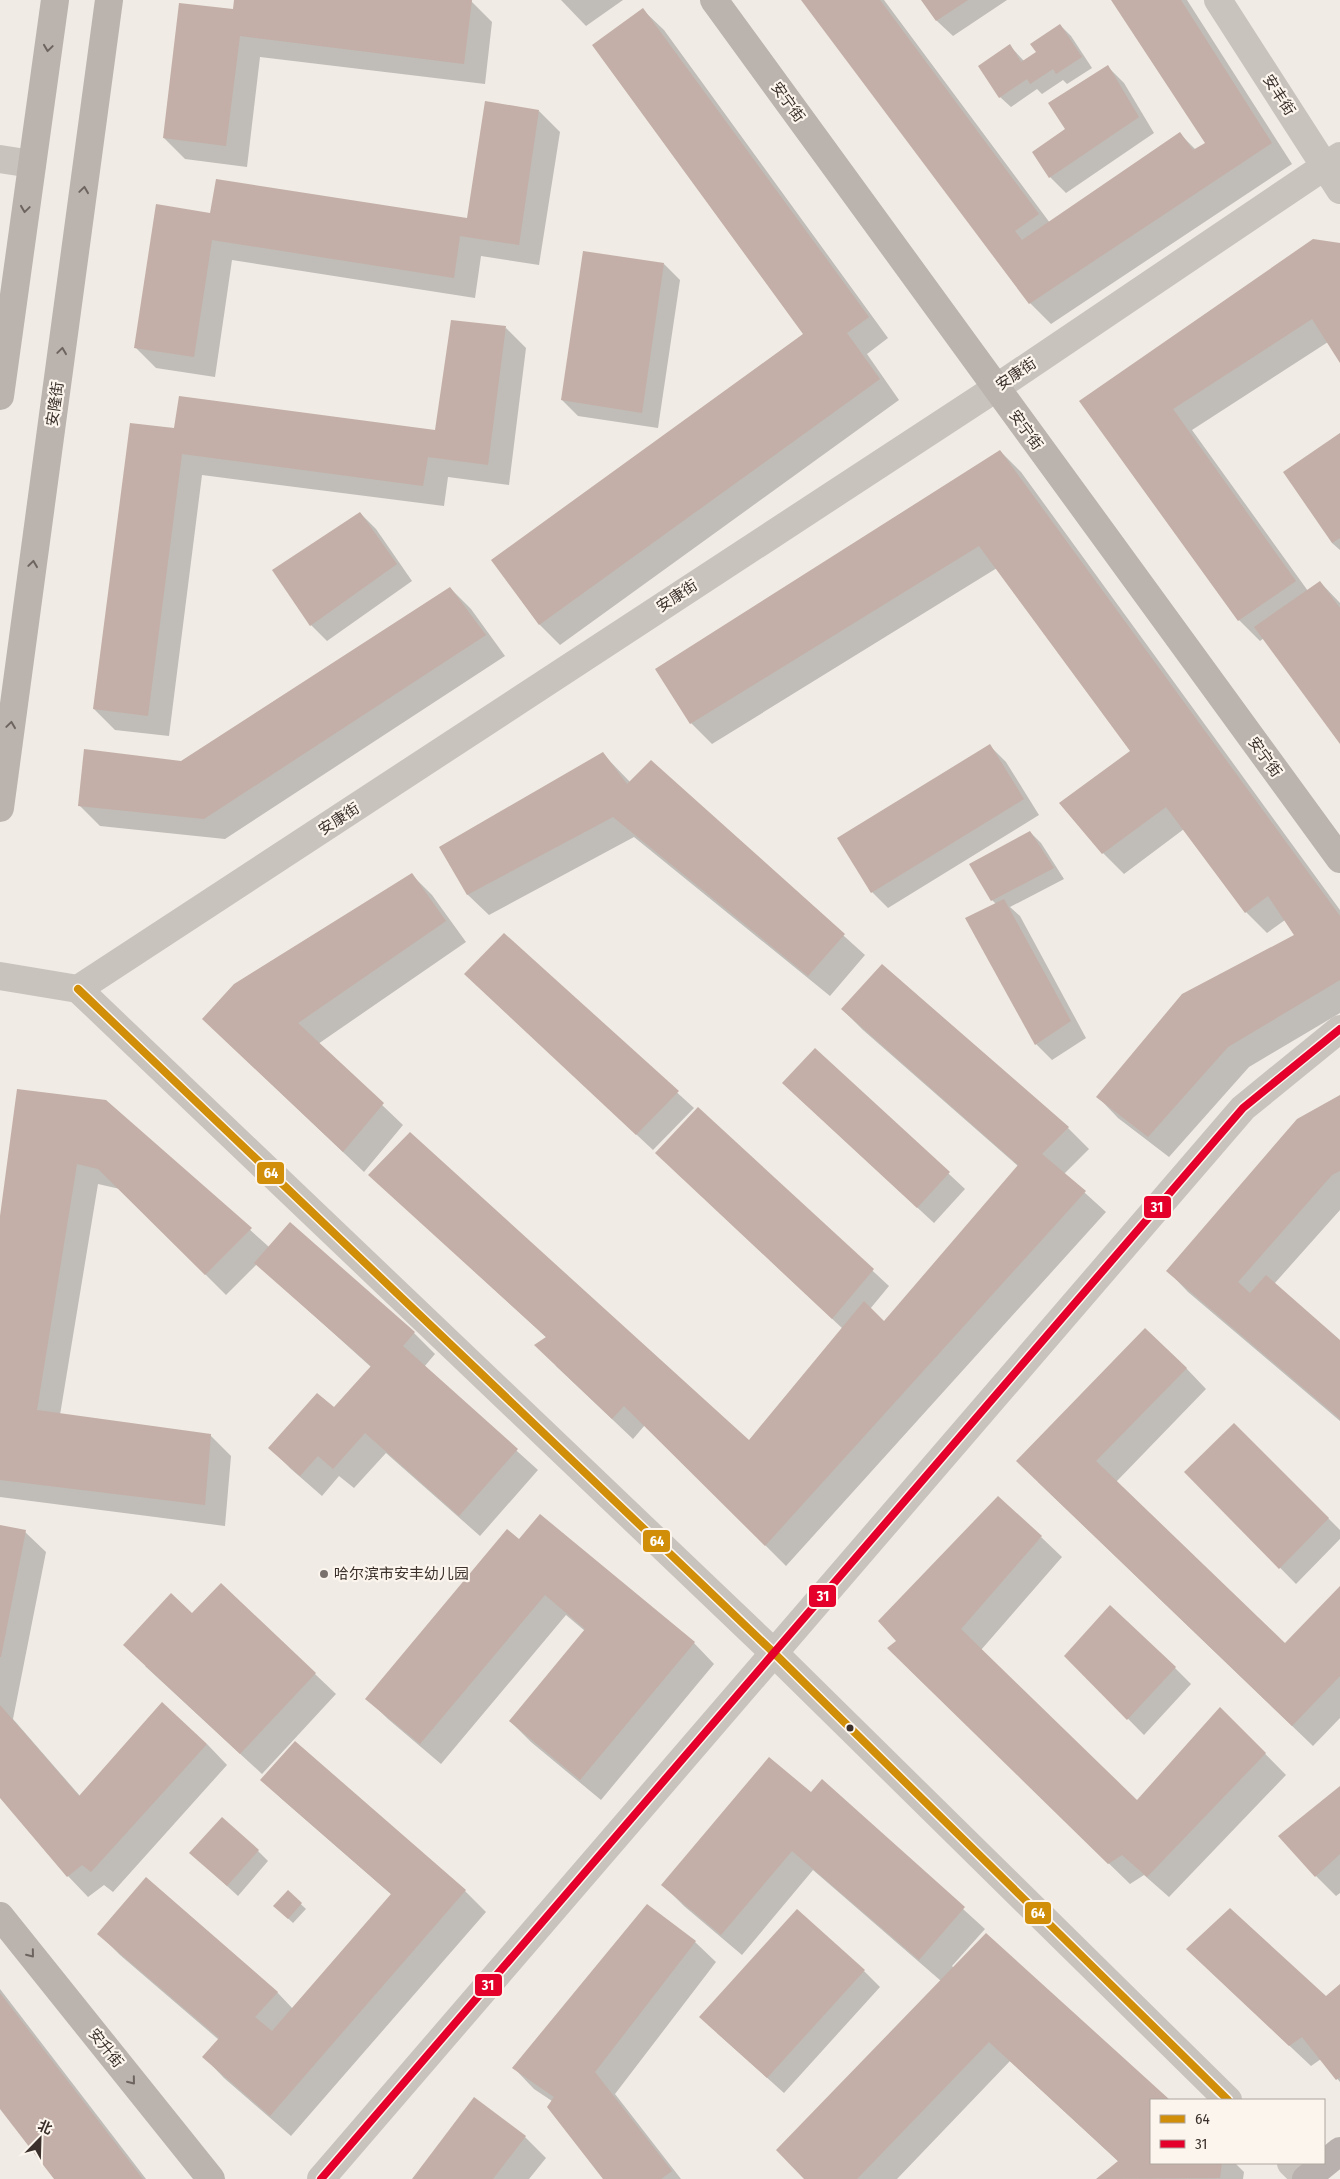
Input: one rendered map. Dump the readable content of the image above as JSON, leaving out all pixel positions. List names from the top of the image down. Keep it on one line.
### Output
{"streets":{"main road":["安宁街","安隆街","安升街"],"street":["安丰街","安康街"]},"crossings":[["安丰街","安康街"],["安宁街","安康街"]],"one_way":["安升街"],"places":["哈尔滨市安丰幼儿园"],"lines":["transit line 64","transit line 31"],"legend":["64","31"],"north":"top right"}
